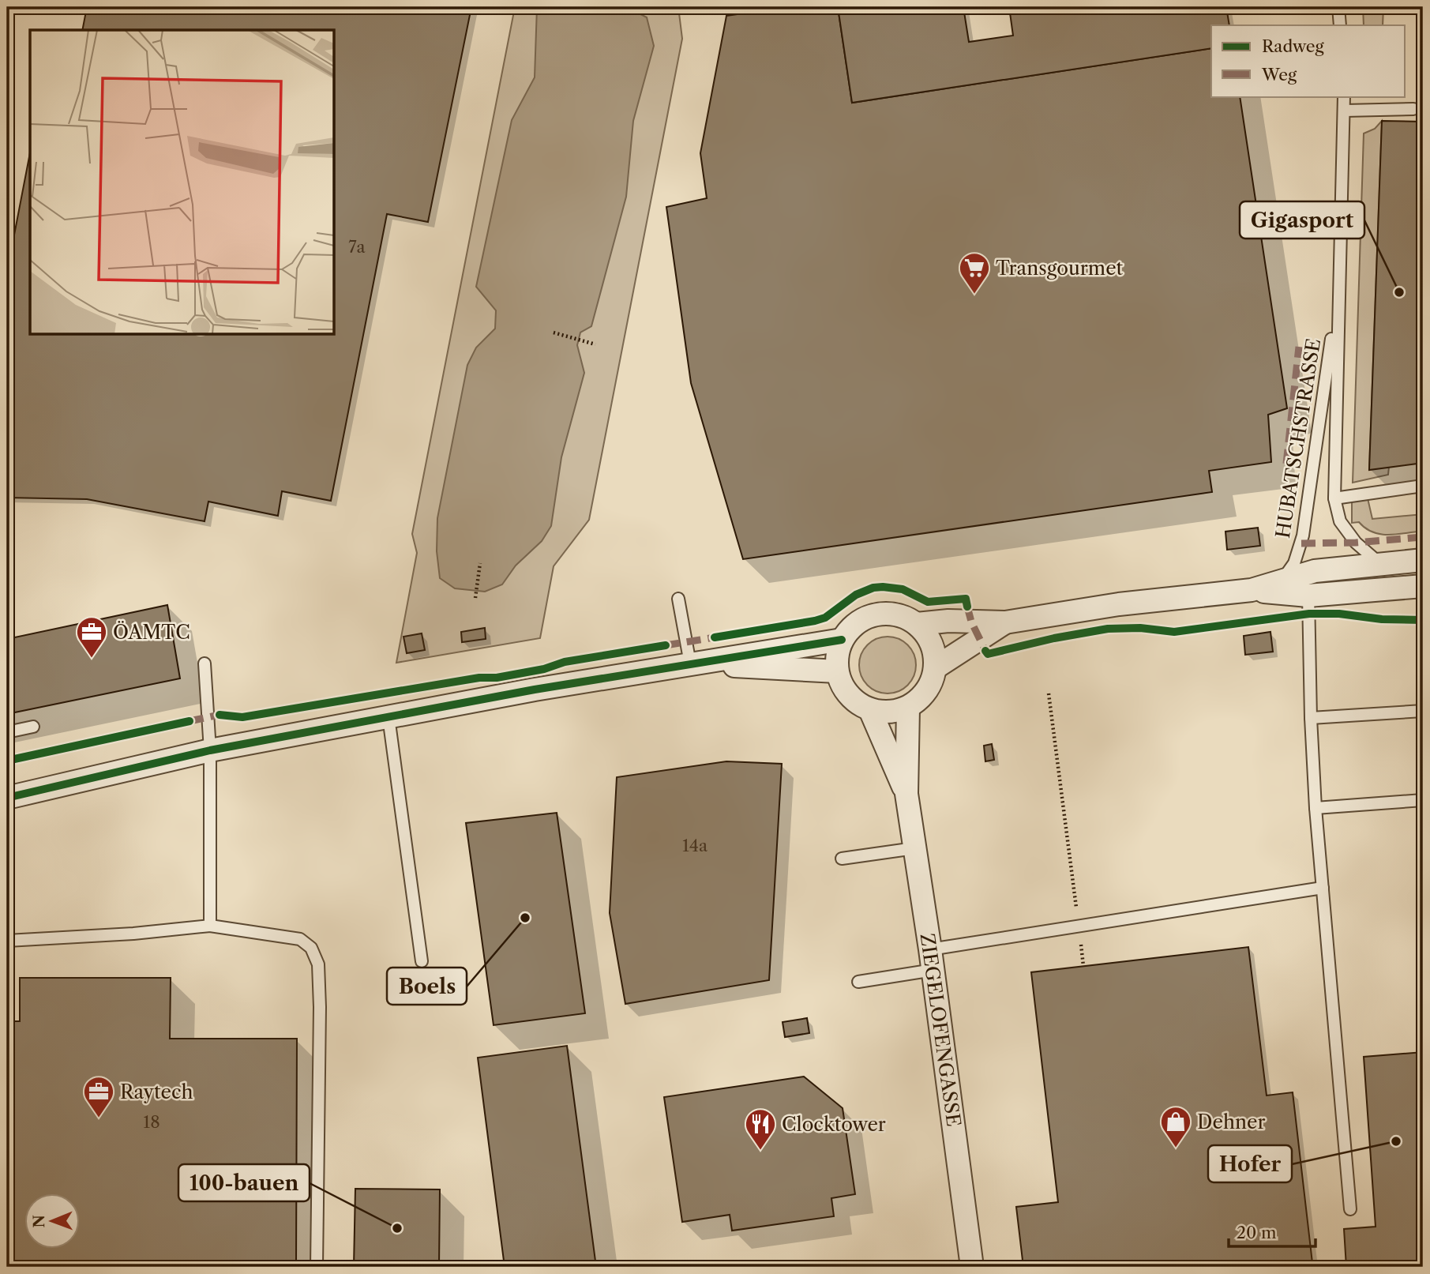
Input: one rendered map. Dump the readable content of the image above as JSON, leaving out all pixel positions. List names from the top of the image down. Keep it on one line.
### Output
{"streets":{"street":["ZIEGELOFENGASSE"],"lane":["HUBATSCHSTRASSE"]},"places":{"other":["Gigasport","Boels","Hofer","100-bauen"],"supermarket":["Transgourmet"],"office":["ÖAMTC","Raytech"],"shop":["Dehner"],"restaurant":["Clocktower"]},"house_numbers":["7a","14a","18"],"legend":["Radweg","Weg"],"scale_bar":"20 m","north":"left"}
